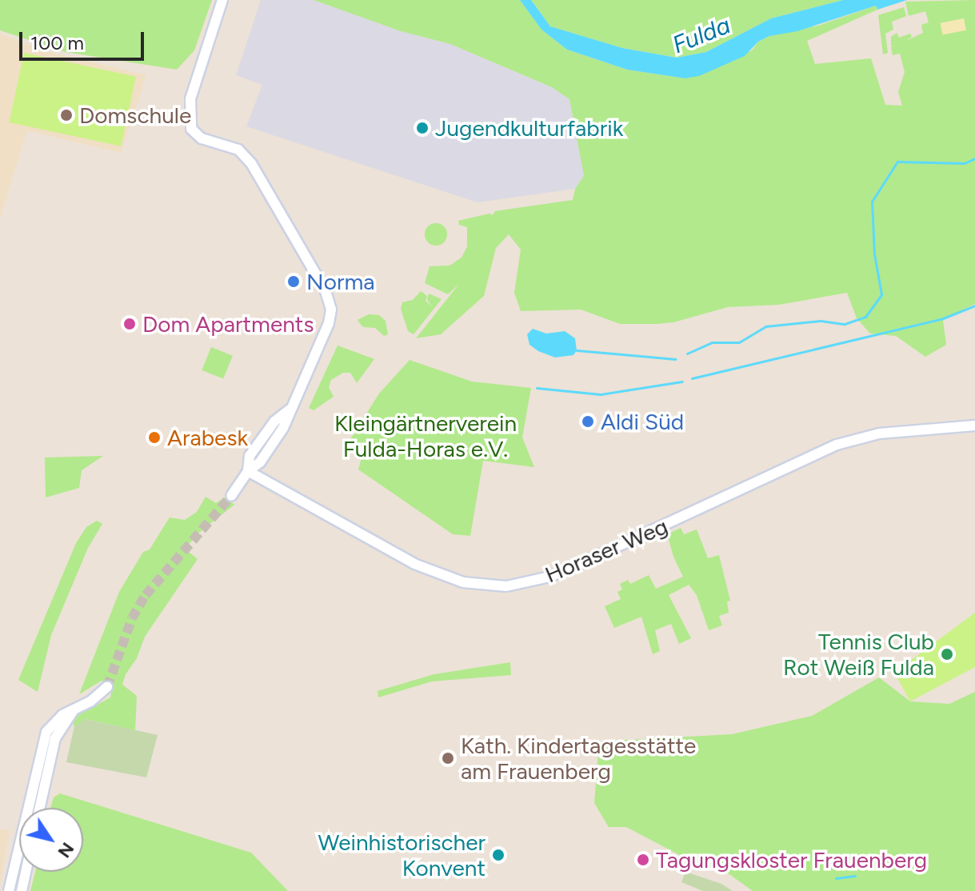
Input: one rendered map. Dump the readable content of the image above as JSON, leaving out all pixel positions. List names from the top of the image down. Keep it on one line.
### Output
{"streets":{"main road":["Horaser Weg"]},"water":["Fulda"],"parks":["Kleingärtnerverein Fulda-Horas e.V."],"places":["Domschule","Jugendkulturfabrik","Norma","Dom Apartments","Aldi Süd","Arabesk","Tennis Club Rot Weiß Fulda","Kath. Kindertagesstätte am Frauenberg","Weinhistorischer Konvent","Tagungskloster Frauenberg"],"scale_bar":"100 m","north":"bottom right"}
